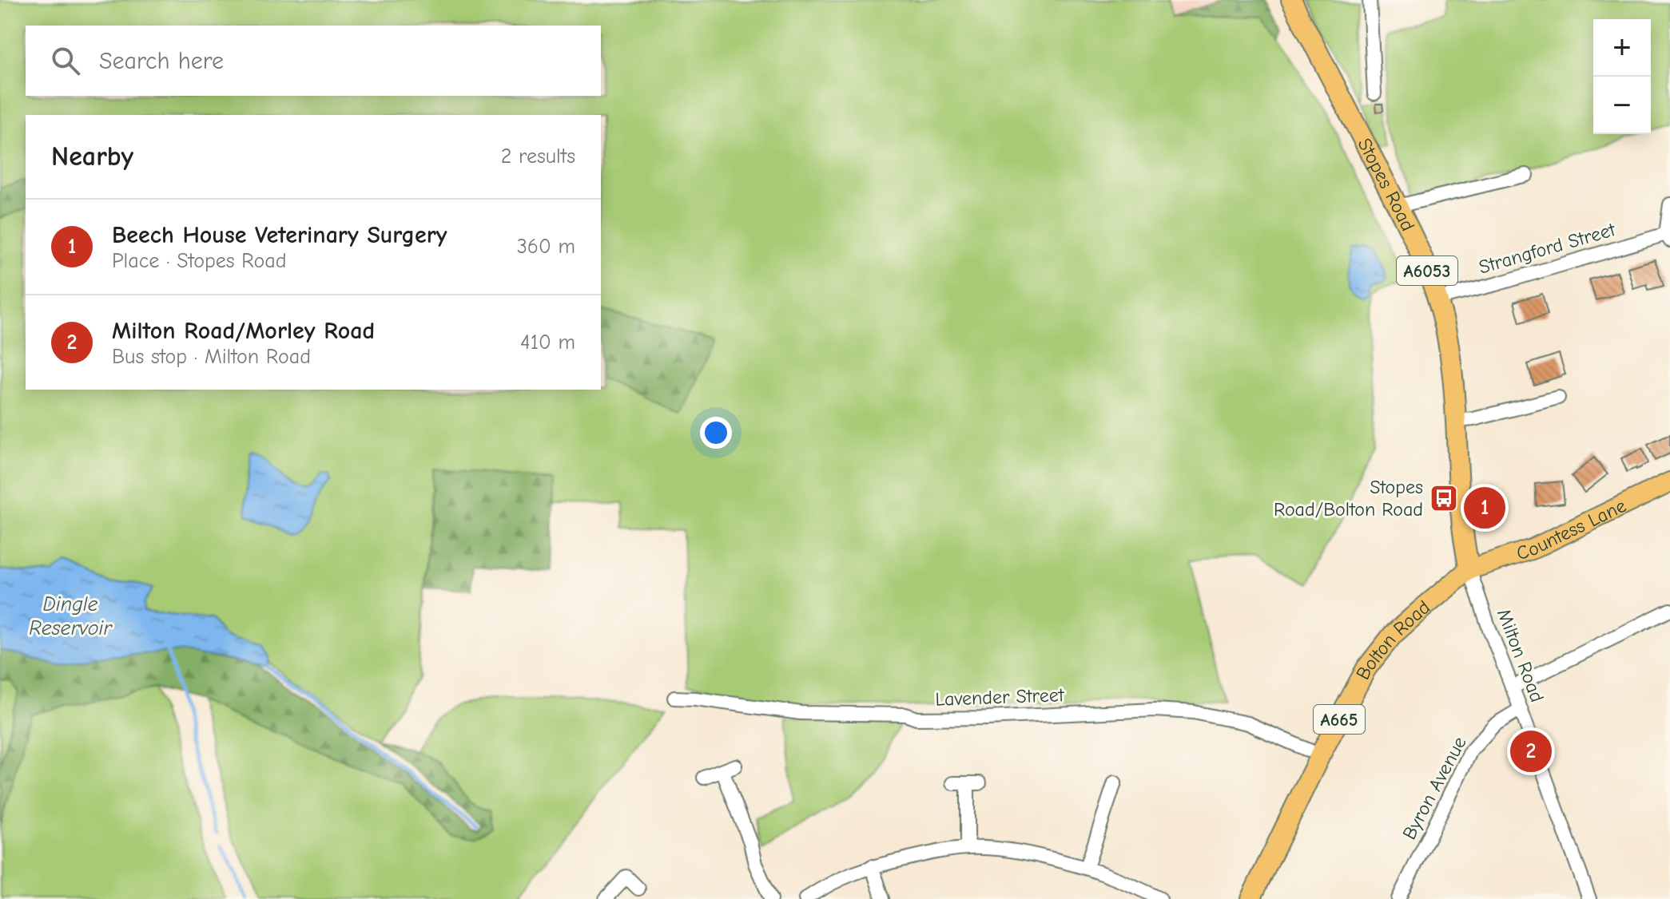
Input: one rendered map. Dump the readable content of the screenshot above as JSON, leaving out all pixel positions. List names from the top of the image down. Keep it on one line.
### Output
{"streets":{"main road":["Stopes Road","A6053","Countess Lane","Bolton Road","A665"],"street":["Strangford Street","Milton Road","Lavender Street","Byron Avenue"]},"crossings":[["Stopes Road","Strangford Street"],["Stopes Road","Countess Lane"],["Stopes Road","Bolton Road"],["Stopes Road","Milton Road"],["Countess Lane","Bolton Road"],["Countess Lane","Milton Road"],["Bolton Road","Milton Road"],["Bolton Road","Lavender Street"],["Milton Road","Byron Avenue"]],"water":["Dingle Reservoir"],"places":{"bus stop":["Stopes Road/Bolton Road"]},"page":{"map_buttons":["+","−"],"search":"Search here","heading":["Nearby","2 results"],"list":[{"mark":"1","name":"Beech House Veterinary Surgery","note":"Place · Stopes Road","value":"360 m"},{"mark":"2","name":"Milton Road/Morley Road","note":"Bus stop · Milton Road","value":"410 m"}],"pins":["1","2"]}}
